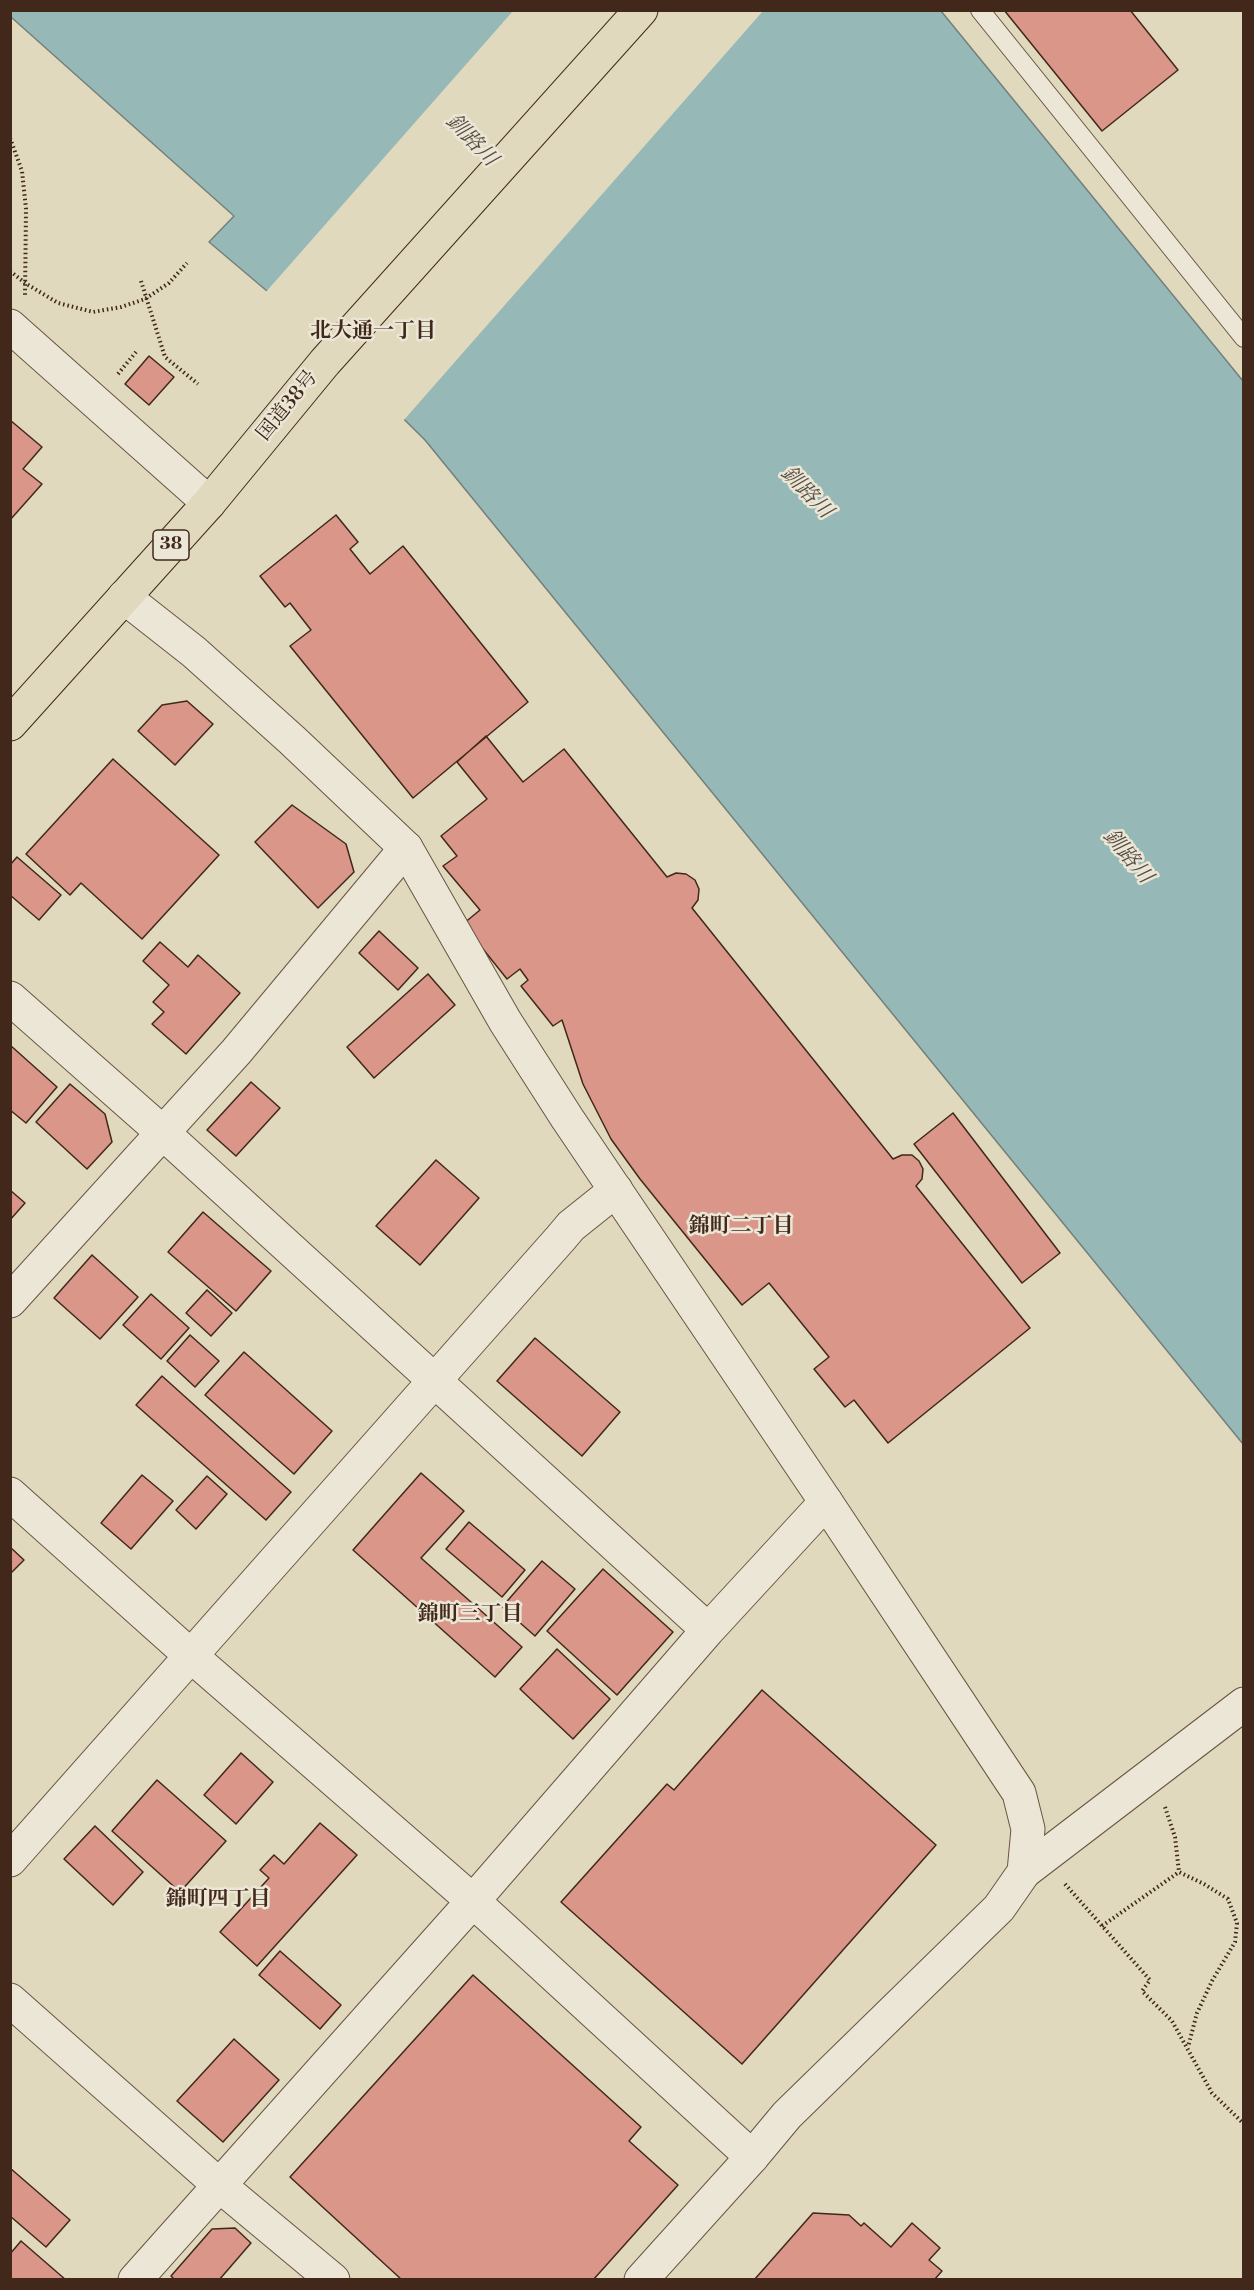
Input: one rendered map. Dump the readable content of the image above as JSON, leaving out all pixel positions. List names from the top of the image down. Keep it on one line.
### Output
{"streets":{"highway":["国道38号","38"]},"districts":["北大通一丁目","錦町二丁目","錦町三丁目","錦町四丁目"],"water":["釧路川"]}
